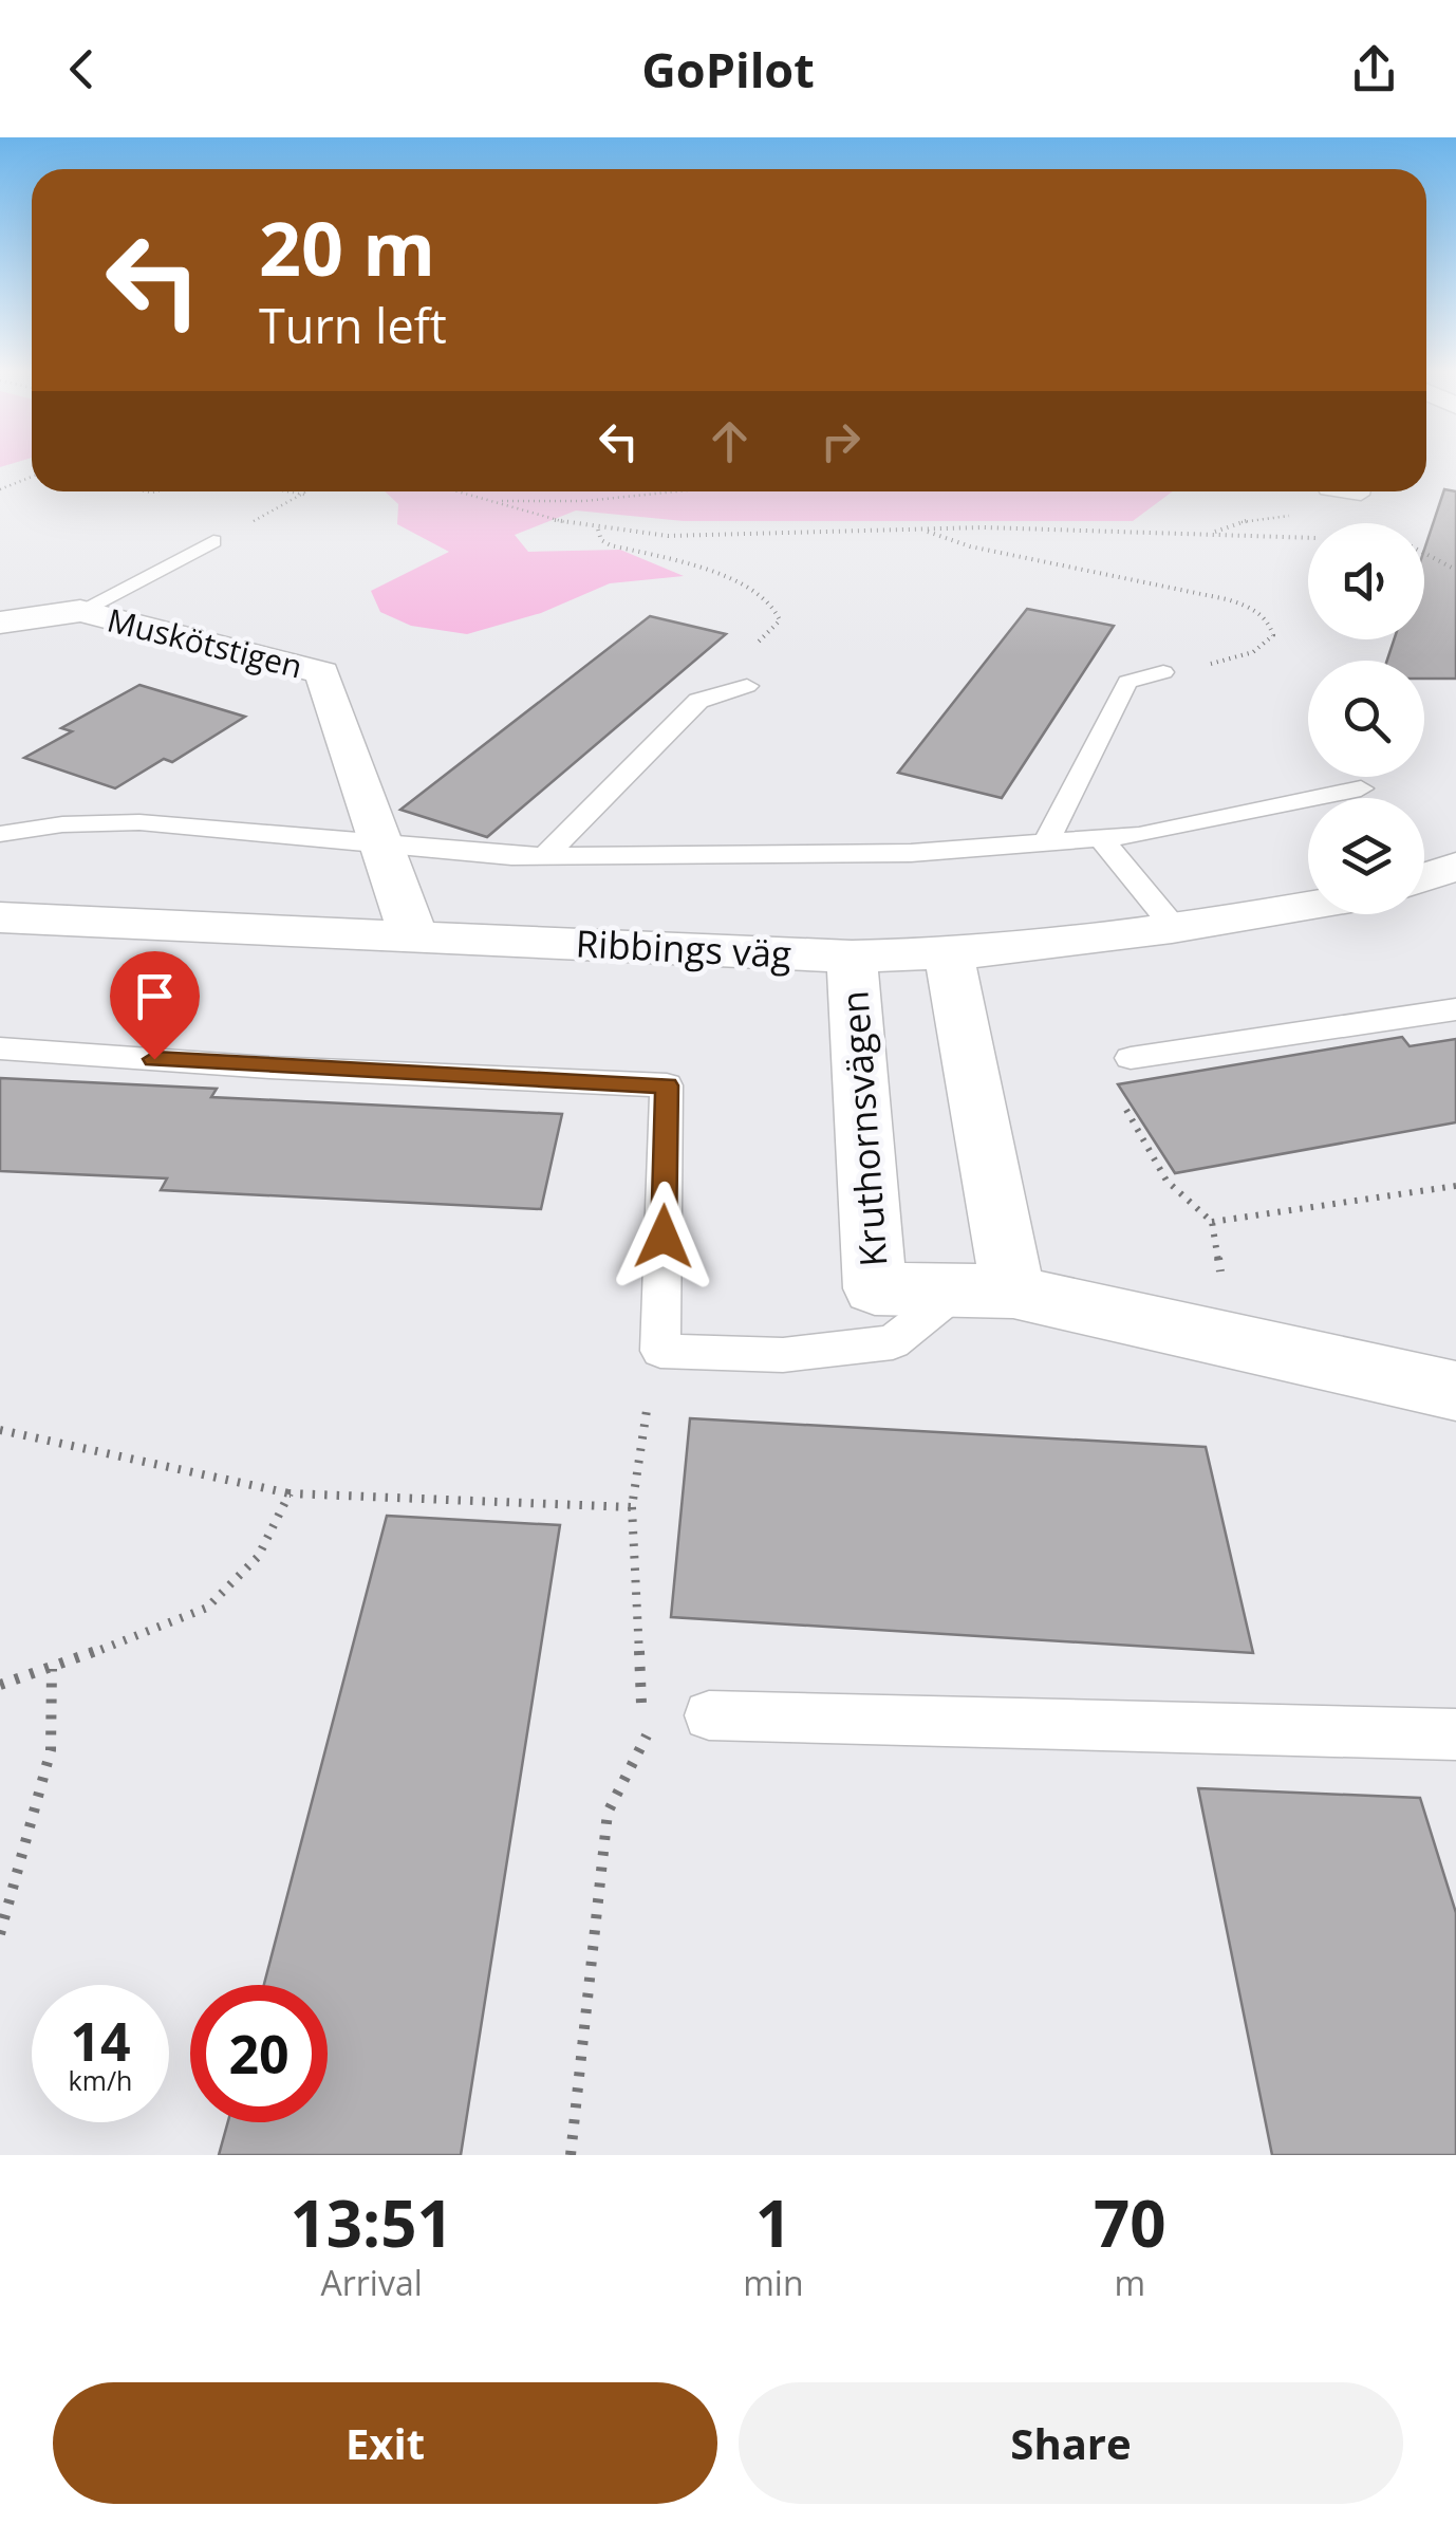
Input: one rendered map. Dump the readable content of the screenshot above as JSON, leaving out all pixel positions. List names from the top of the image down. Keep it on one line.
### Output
{"streets":{"street":["Muskötstigen","Ribbings väg","Kruthornsvägen"]},"crossings":[["Muskötstigen","Ribbings väg"],["Ribbings väg","Kruthornsvägen"]],"page":{"header":"GoPilot","turn":["20 m","Turn left"],"speed":"14 km/h","limit":"20","eta":["13:51","Arrival","1","min","70","m"],"buttons":["Exit","Share"]}}
